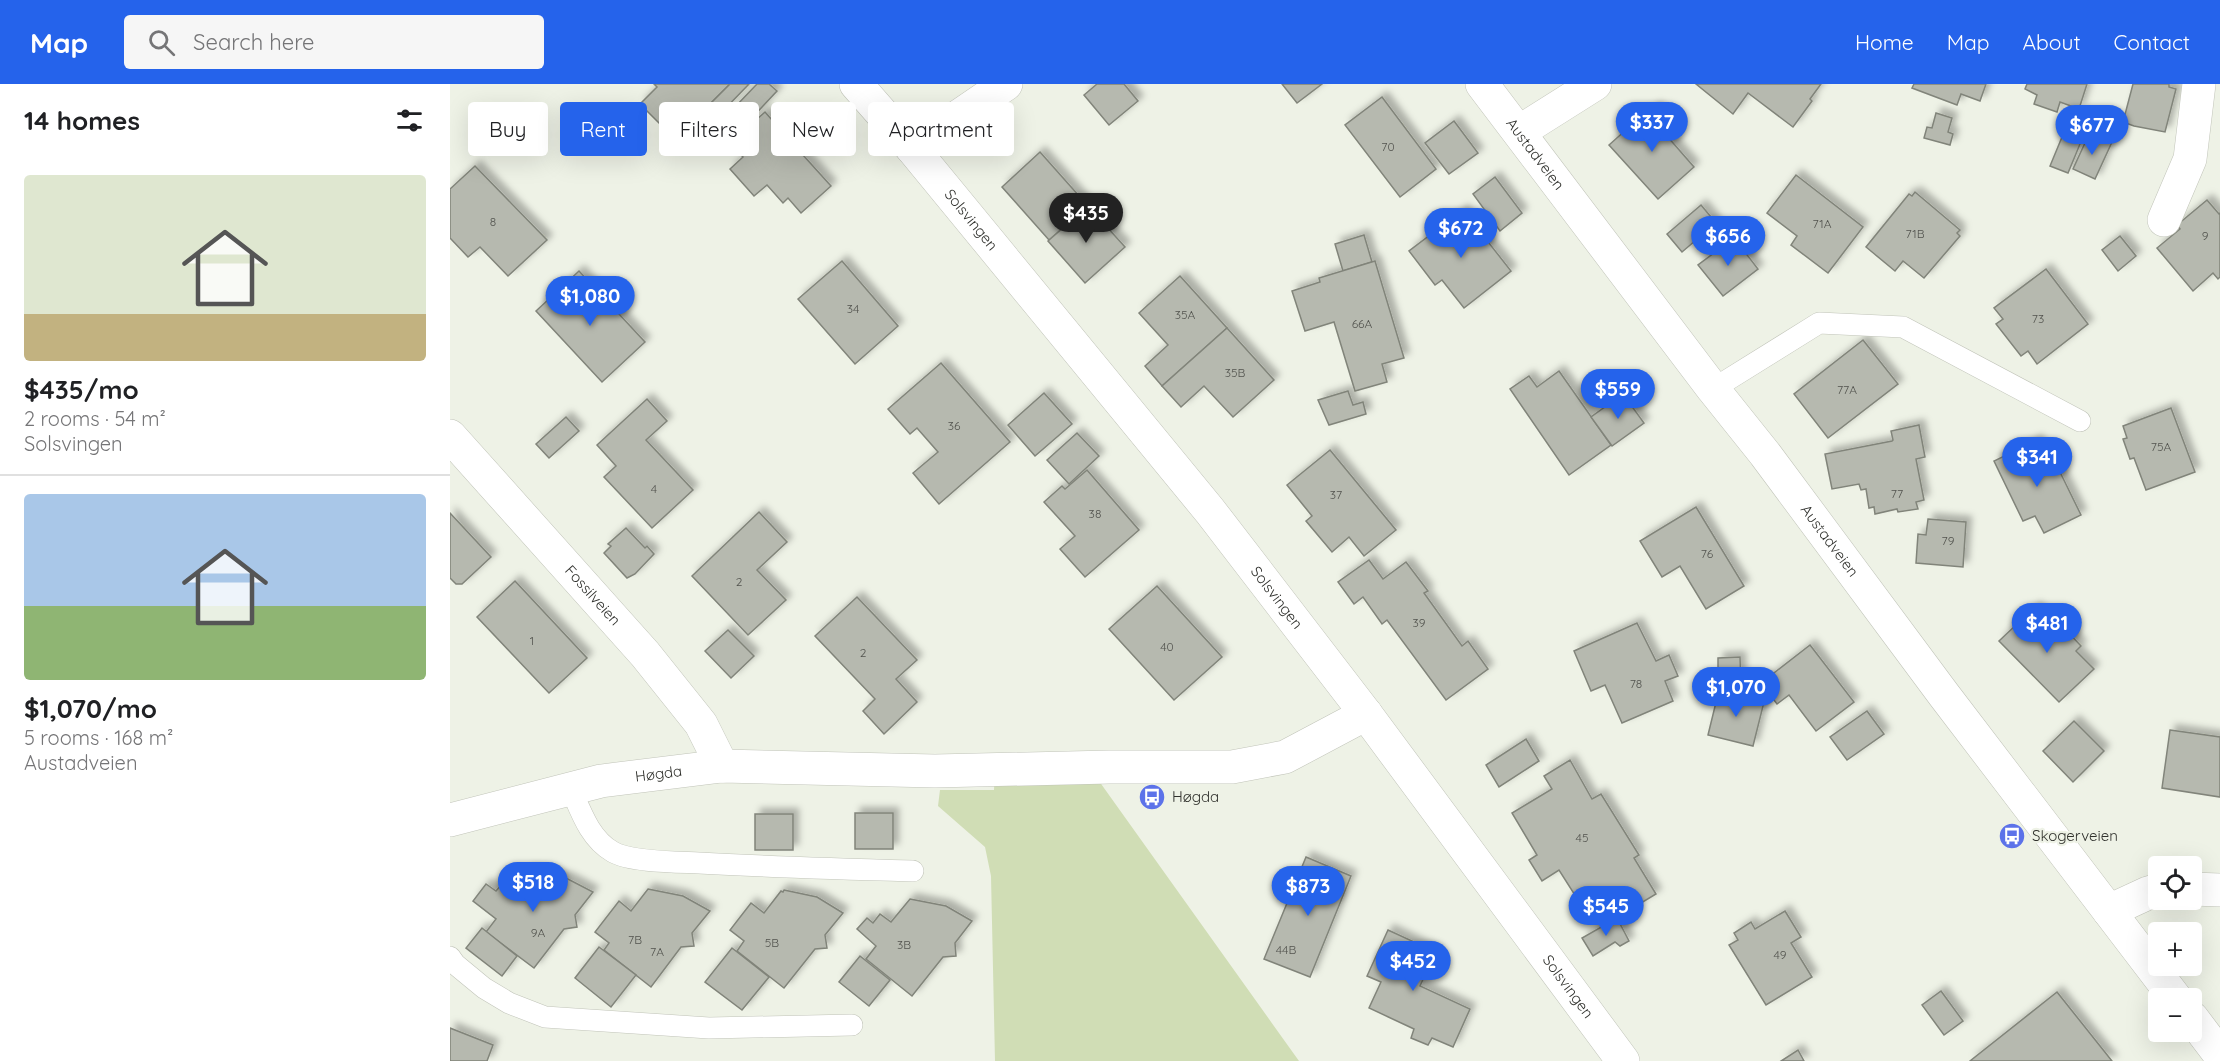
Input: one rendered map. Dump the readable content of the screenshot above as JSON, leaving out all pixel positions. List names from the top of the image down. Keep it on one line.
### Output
{"streets":{"street":["Austadveien","Solsvingen","Fossilveien","Høgda"]},"crossings":[["Solsvingen","Høgda"],["Fossilveien","Høgda"]],"places":{"bus stop":["Høgda","Skogerveien"]},"house_numbers":["70","8","71A","71B","9","34","35A","73","66A","35B","77A","36","75A","4","77","37","38","79","76","2","39","1","40","2","78","45","9A","7B","5B","3B","44B","7A","49"],"page":{"header":"Map","search":"Search here","nav":["Home","Map","About","Contact"],"heading":"14 homes","price":["$337","$677","$435","$672","$656","$1,080","$559","$341","$481","$1,070","$518","$873","$545","$452"],"chip":["Buy","Rent","Filters","New","Apartment"],"list":[{"name":"$435/mo","note":"2 rooms · 54 m² · Solsvingen"},{"name":"$1,070/mo","note":"5 rooms · 168 m² · Austadveien"}],"map_buttons":["+","−"]}}
